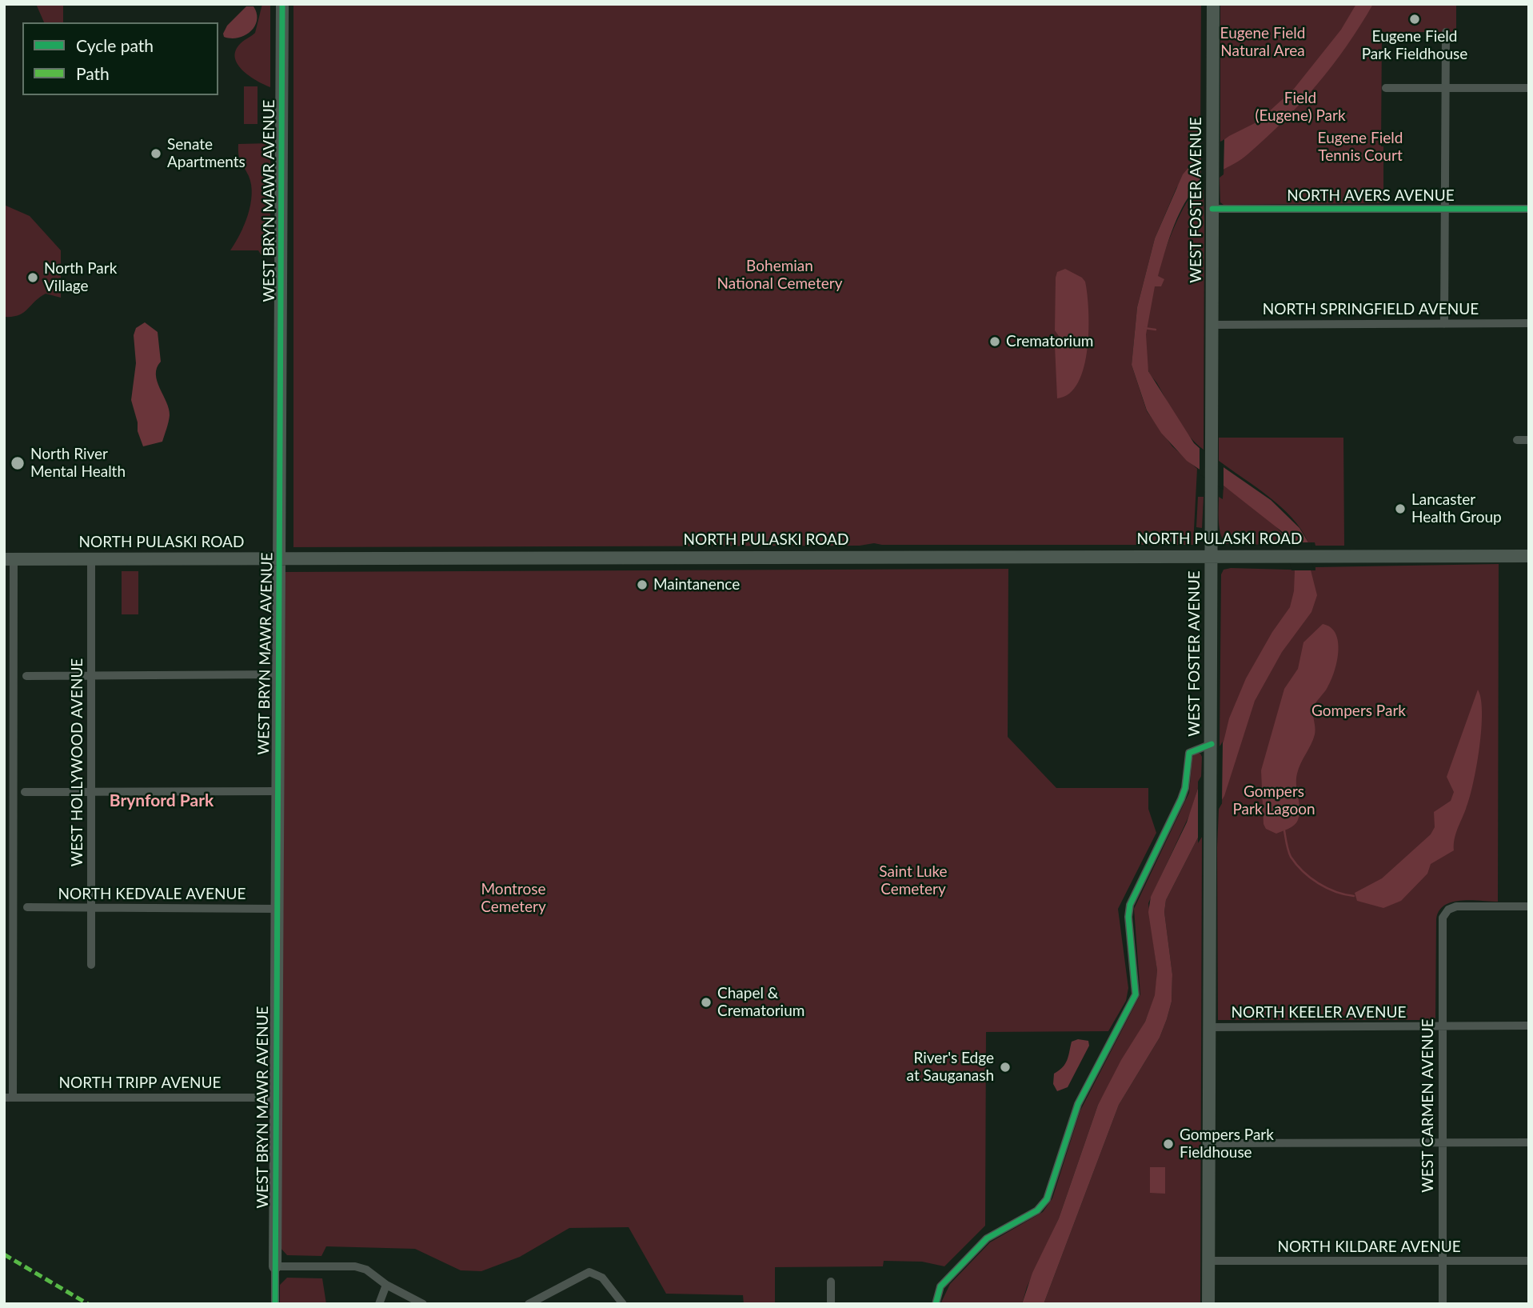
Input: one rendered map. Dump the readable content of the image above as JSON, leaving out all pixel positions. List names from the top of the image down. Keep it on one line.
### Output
{"streets":{"main road":["WEST FOSTER AVENUE","WEST BRYN MAWR AVENUE","NORTH PULASKI ROAD"],"street":["NORTH AVERS AVENUE","NORTH SPRINGFIELD AVENUE","WEST HOLLYWOOD AVENUE","NORTH KEDVALE AVENUE","NORTH KEELER AVENUE","NORTH TRIPP AVENUE","WEST CARMEN AVENUE","NORTH KILDARE AVENUE"]},"crossings":[["NORTH AVERS AVENUE","WEST FOSTER AVENUE"],["WEST FOSTER AVENUE","NORTH SPRINGFIELD AVENUE"],["WEST FOSTER AVENUE","NORTH PULASKI ROAD"],["WEST FOSTER AVENUE","NORTH KEELER AVENUE"],["WEST FOSTER AVENUE","NORTH KILDARE AVENUE"],["WEST BRYN MAWR AVENUE","NORTH PULASKI ROAD"],["WEST BRYN MAWR AVENUE","NORTH KEDVALE AVENUE"],["WEST BRYN MAWR AVENUE","NORTH TRIPP AVENUE"],["NORTH PULASKI ROAD","WEST HOLLYWOOD AVENUE"],["WEST HOLLYWOOD AVENUE","NORTH KEDVALE AVENUE"],["NORTH KEELER AVENUE","WEST CARMEN AVENUE"],["WEST CARMEN AVENUE","NORTH KILDARE AVENUE"]],"districts":["Brynford Park"],"parks":["Eugene Field Natural Area","Field (Eugene) Park","Eugene Field Tennis Court","Bohemian National Cemetery","Gompers Park","Gompers Park Lagoon","Saint Luke Cemetery","Montrose Cemetery"],"places":["Eugene Field Park Fieldhouse","Senate Apartments","North Park Village","Crematorium","North River Mental Health","Lancaster Health Group","Maintanence","Chapel & Crematorium","River's Edge at Sauganash","Gompers Park Fieldhouse"],"legend":["Cycle path","Path"]}
